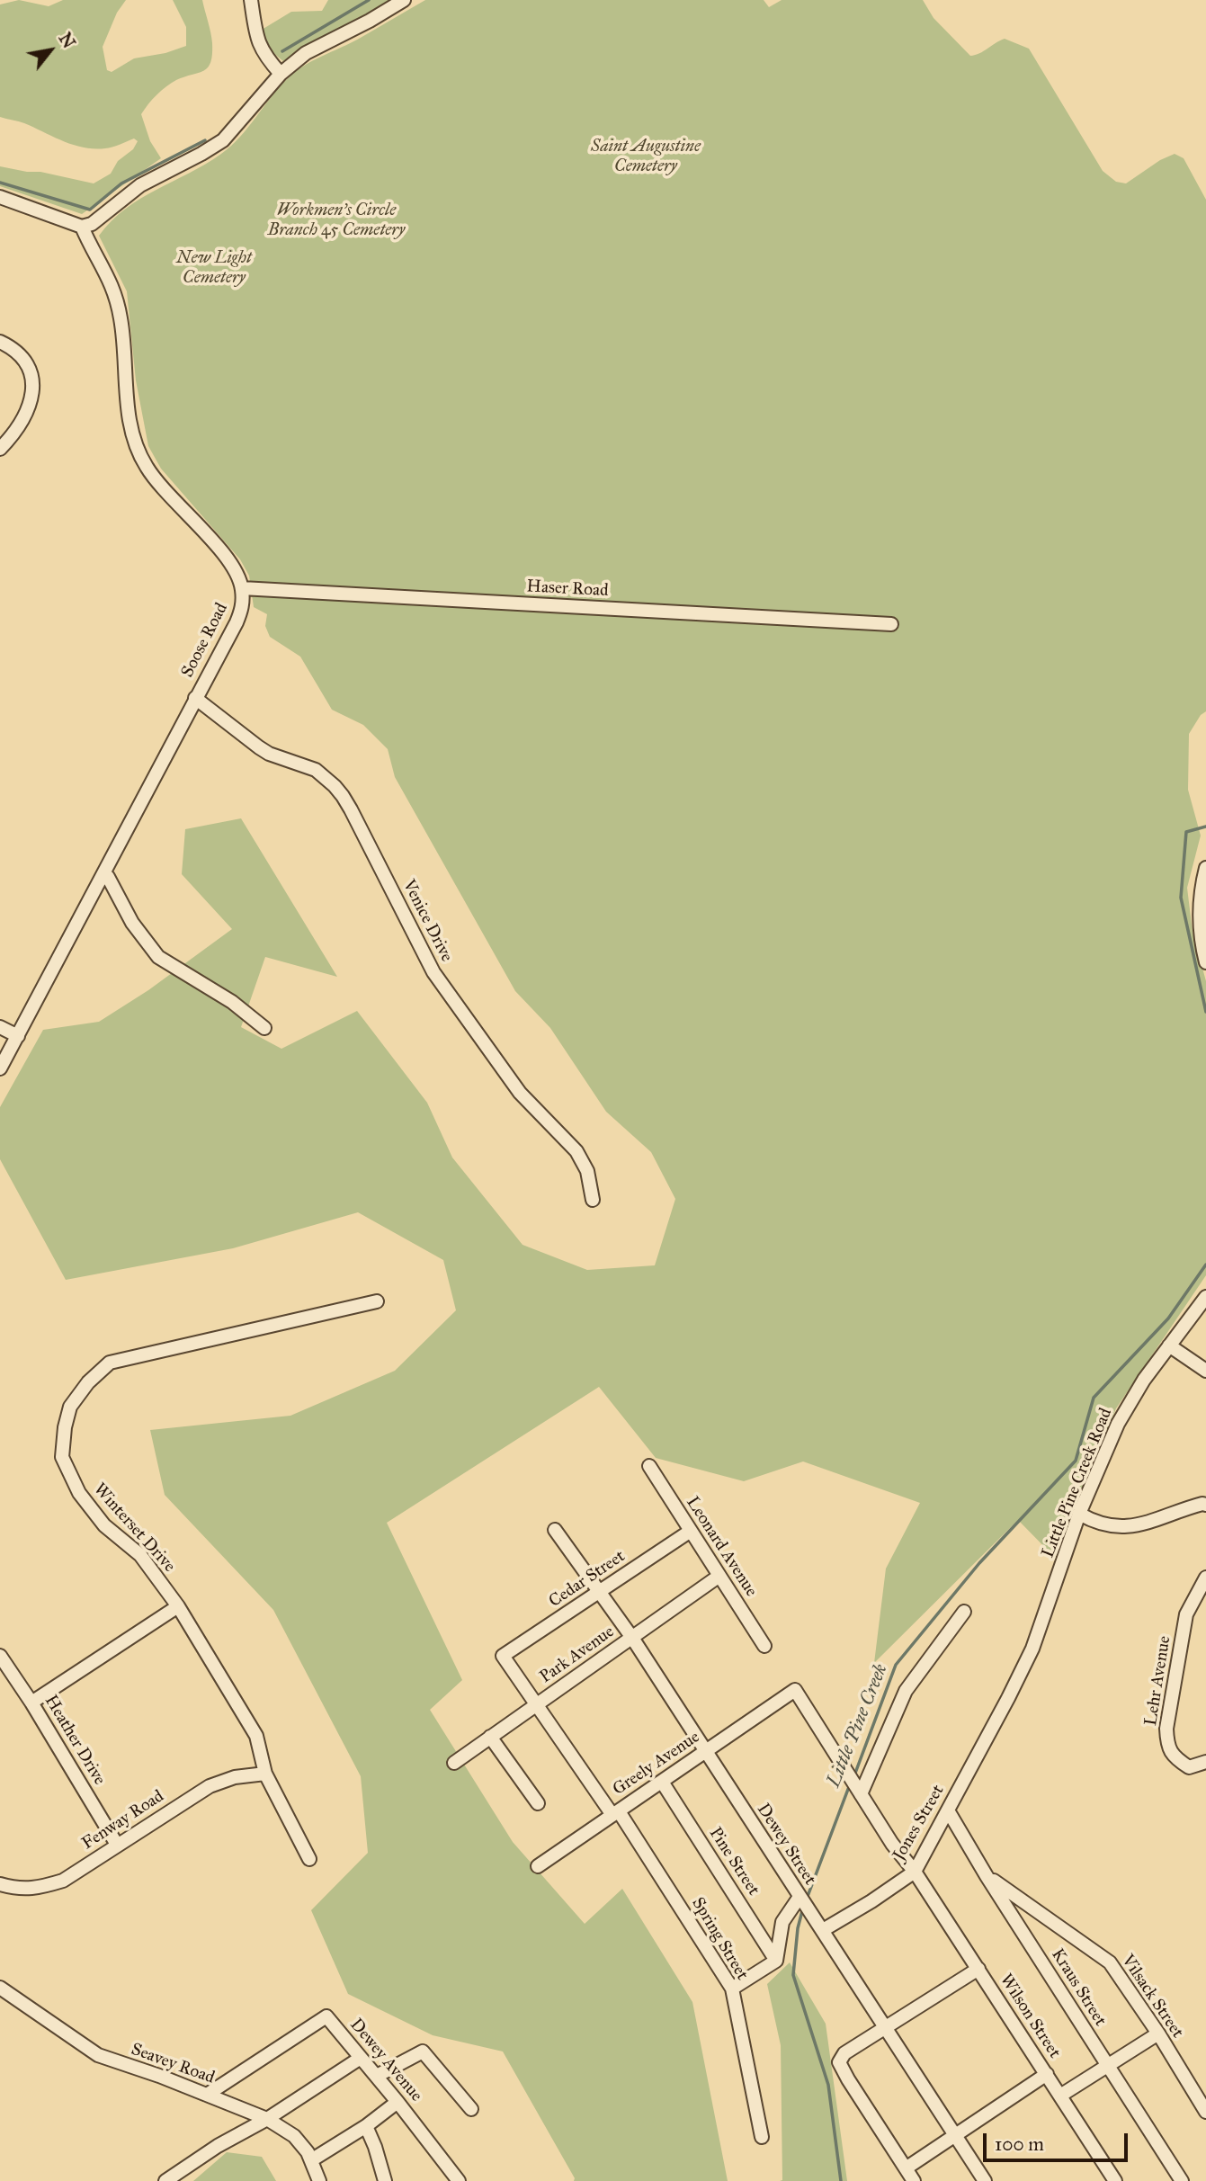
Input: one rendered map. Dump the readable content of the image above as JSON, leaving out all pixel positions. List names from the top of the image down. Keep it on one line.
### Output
{"streets":{"street":["Haser Road","Soose Road","Venice Drive","Little Pine Creek Road","Winterset Drive","Leonard Avenue","Cedar Street","Park Avenue","Lehr Avenue","Heather Drive","Greely Avenue","Fenway Road","Jones Street","Dewey Street","Pine Street","Spring Street","Kraus Street","Vilsack Street","Wilson Street","Dewey Avenue","Seavey Road"]},"crossings":[["Haser Road","Soose Road"],["Soose Road","Venice Drive"],["Little Pine Creek Road","Jones Street"],["Winterset Drive","Fenway Road"],["Leonard Avenue","Cedar Street"],["Leonard Avenue","Park Avenue"],["Cedar Street","Dewey Street"],["Cedar Street","Spring Street"],["Park Avenue","Dewey Street"],["Park Avenue","Spring Street"],["Heather Drive","Fenway Road"],["Greely Avenue","Dewey Street"],["Greely Avenue","Pine Street"],["Greely Avenue","Spring Street"],["Jones Street","Dewey Street"],["Jones Street","Kraus Street"],["Jones Street","Wilson Street"],["Kraus Street","Vilsack Street"],["Dewey Avenue","Seavey Road"]],"water":["Little Pine Creek"],"parks":["Saint Augustine Cemetery","Workmen's Circle Branch 45 Cemetery","New Light Cemetery"],"scale_bar":"100 m","north":"top right"}
